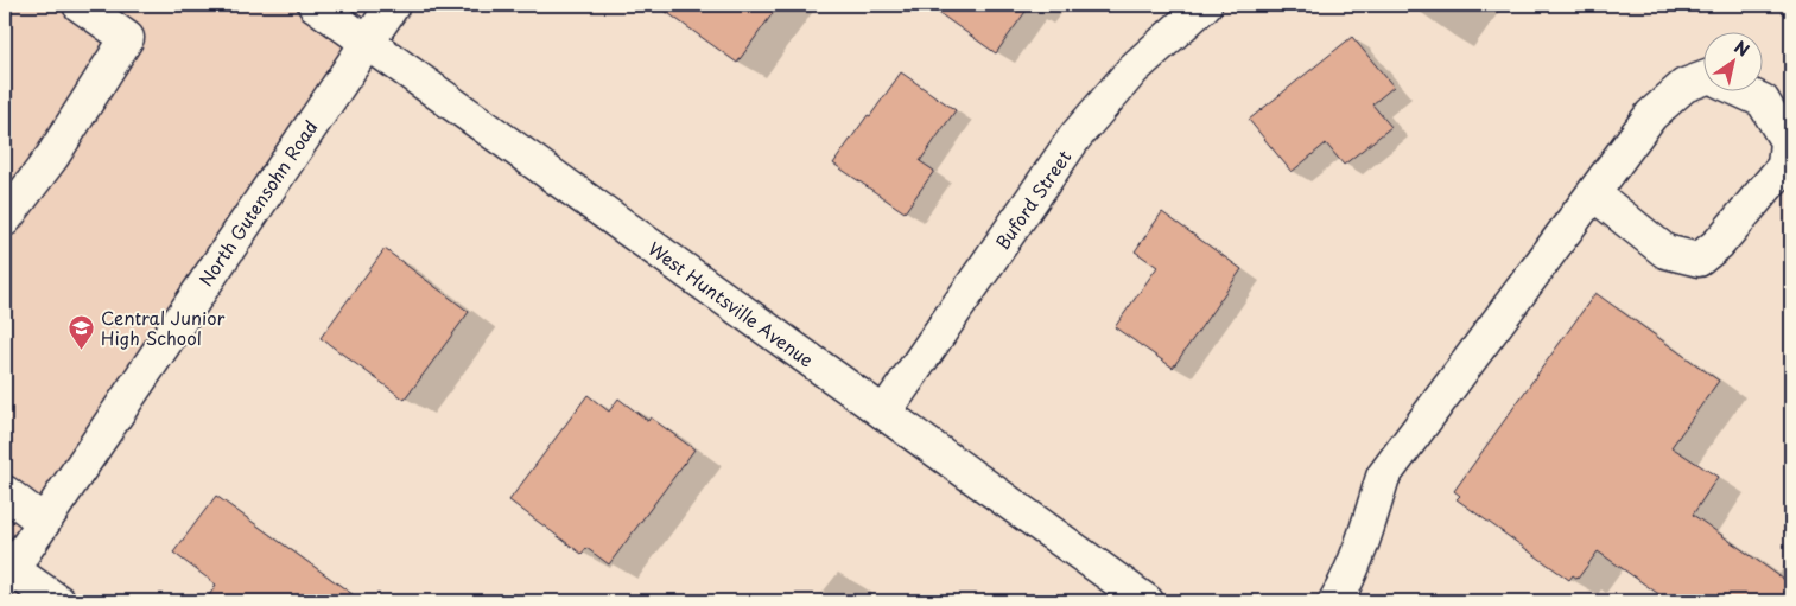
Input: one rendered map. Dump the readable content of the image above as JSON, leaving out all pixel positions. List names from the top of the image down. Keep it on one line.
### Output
{"streets":{"street":["Buford Street","North Gutensohn Road","West Huntsville Avenue"]},"crossings":[["Buford Street","West Huntsville Avenue"],["North Gutensohn Road","West Huntsville Avenue"]],"places":{"school or university":["Central Junior High School"]},"north":"top right"}
